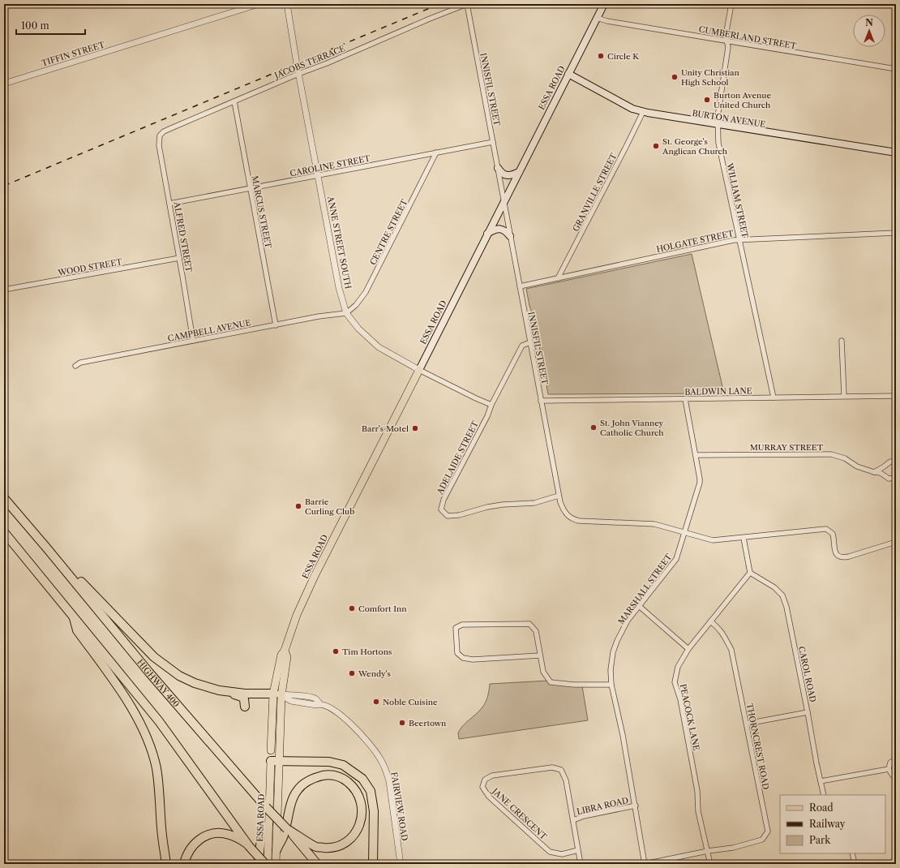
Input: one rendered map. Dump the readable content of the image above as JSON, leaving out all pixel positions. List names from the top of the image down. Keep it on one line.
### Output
{"streets":{"highway":["HIGHWAY 400"],"main road":["ESSA ROAD","BURTON AVENUE"],"street":["CUMBERLAND STREET","TIFFIN STREET","JACOBS TERRACE","INNISFIL STREET","CAROLINE STREET","GRANVILLE STREET","WILLIAM STREET","MARCUS STREET","CENTRE STREET","ALFRED STREET","HOLGATE STREET","ANNE STREET SOUTH","WOOD STREET","CAMPBELL AVENUE","BALDWIN LANE","MURRAY STREET","ADELAIDE STREET","MARSHALL STREET","CAROL ROAD","PEACOCK LANE","THORNCREST ROAD","LIBRA ROAD","FAIRVIEW ROAD","JANE CRESCENT"]},"crossings":[["CUMBERLAND STREET","ESSA ROAD"],["CUMBERLAND STREET","WILLIAM STREET"],["JACOBS TERRACE","INNISFIL STREET"],["JACOBS TERRACE","MARCUS STREET"],["JACOBS TERRACE","ALFRED STREET"],["JACOBS TERRACE","ANNE STREET SOUTH"],["ESSA ROAD","INNISFIL STREET"],["ESSA ROAD","BURTON AVENUE"],["ESSA ROAD","ANNE STREET SOUTH"],["ESSA ROAD","FAIRVIEW ROAD"],["INNISFIL STREET","CAROLINE STREET"],["INNISFIL STREET","HOLGATE STREET"],["INNISFIL STREET","BALDWIN LANE"],["INNISFIL STREET","ADELAIDE STREET"],["INNISFIL STREET","MARSHALL STREET"],["BURTON AVENUE","GRANVILLE STREET"],["BURTON AVENUE","WILLIAM STREET"],["CAROLINE STREET","MARCUS STREET"],["CAROLINE STREET","CENTRE STREET"],["CAROLINE STREET","ALFRED STREET"],["CAROLINE STREET","ANNE STREET SOUTH"],["GRANVILLE STREET","HOLGATE STREET"],["WILLIAM STREET","HOLGATE STREET"],["WILLIAM STREET","BALDWIN LANE"],["MARCUS STREET","CAMPBELL AVENUE"],["CENTRE STREET","ANNE STREET SOUTH"],["CENTRE STREET","CAMPBELL AVENUE"],["ALFRED STREET","WOOD STREET"],["ALFRED STREET","CAMPBELL AVENUE"],["ANNE STREET SOUTH","CAMPBELL AVENUE"],["ANNE STREET SOUTH","ADELAIDE STREET"],["BALDWIN LANE","MARSHALL STREET"],["MURRAY STREET","MARSHALL STREET"],["MARSHALL STREET","THORNCREST ROAD"],["MARSHALL STREET","LIBRA ROAD"],["CAROL ROAD","PEACOCK LANE"],["PEACOCK LANE","THORNCREST ROAD"],["LIBRA ROAD","JANE CRESCENT"]],"places":["Circle K","Unity Christian High School","Burton Avenue United Church","St. George's Anglican Church","St. John Vianney Catholic Church","Barr's Motel","Barrie Curling Club","Comfort Inn","Tim Hortons","Wendy's","Noble Cuisine","Beertown"],"legend":["Road","Railway","Park"],"scale_bar":"100 m","north":"top"}
